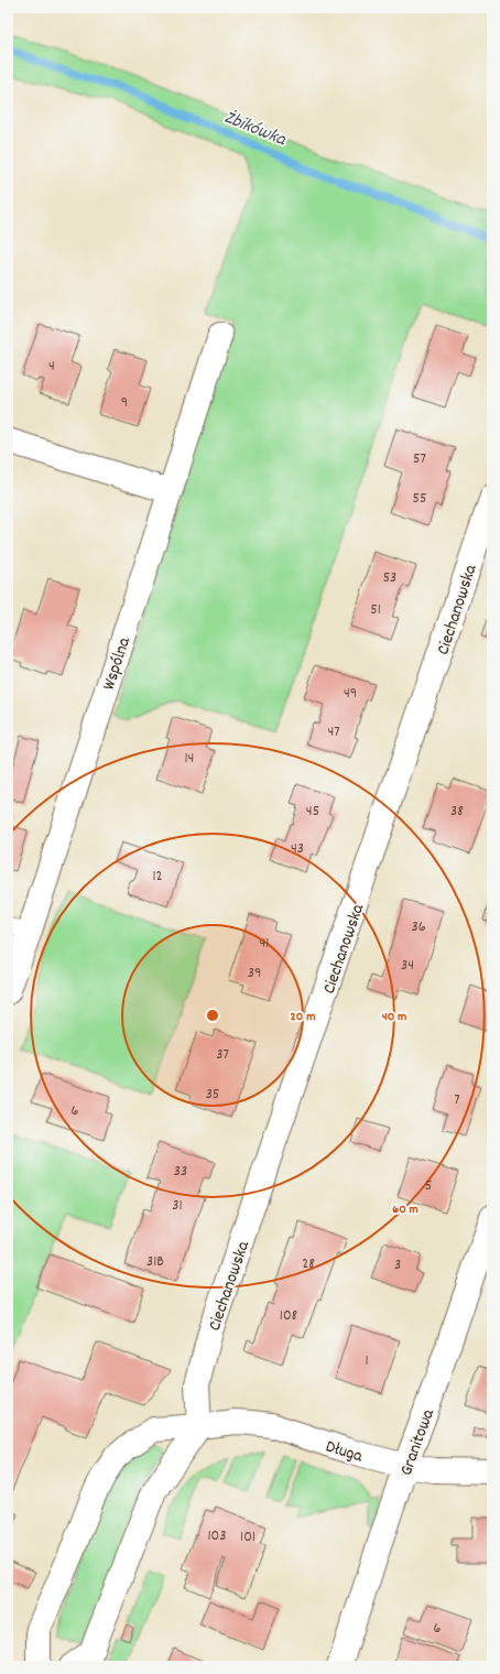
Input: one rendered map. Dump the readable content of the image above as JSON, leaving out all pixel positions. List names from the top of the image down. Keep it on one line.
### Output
{"streets":{"street":["Ciechanowska","Wspólna","Granitowa","Długa"]},"crossings":[["Ciechanowska","Długa"],["Granitowa","Długa"]],"water":["Żbikówka"],"house_numbers":["4","9","57","55","53","51","49","47","14","45","38","43","12","36","41","34","39","37","35","7","6","33","5","31","31B","28","3","108","1","103","101","6"],"rings":["20 m","40 m","60 m"]}
